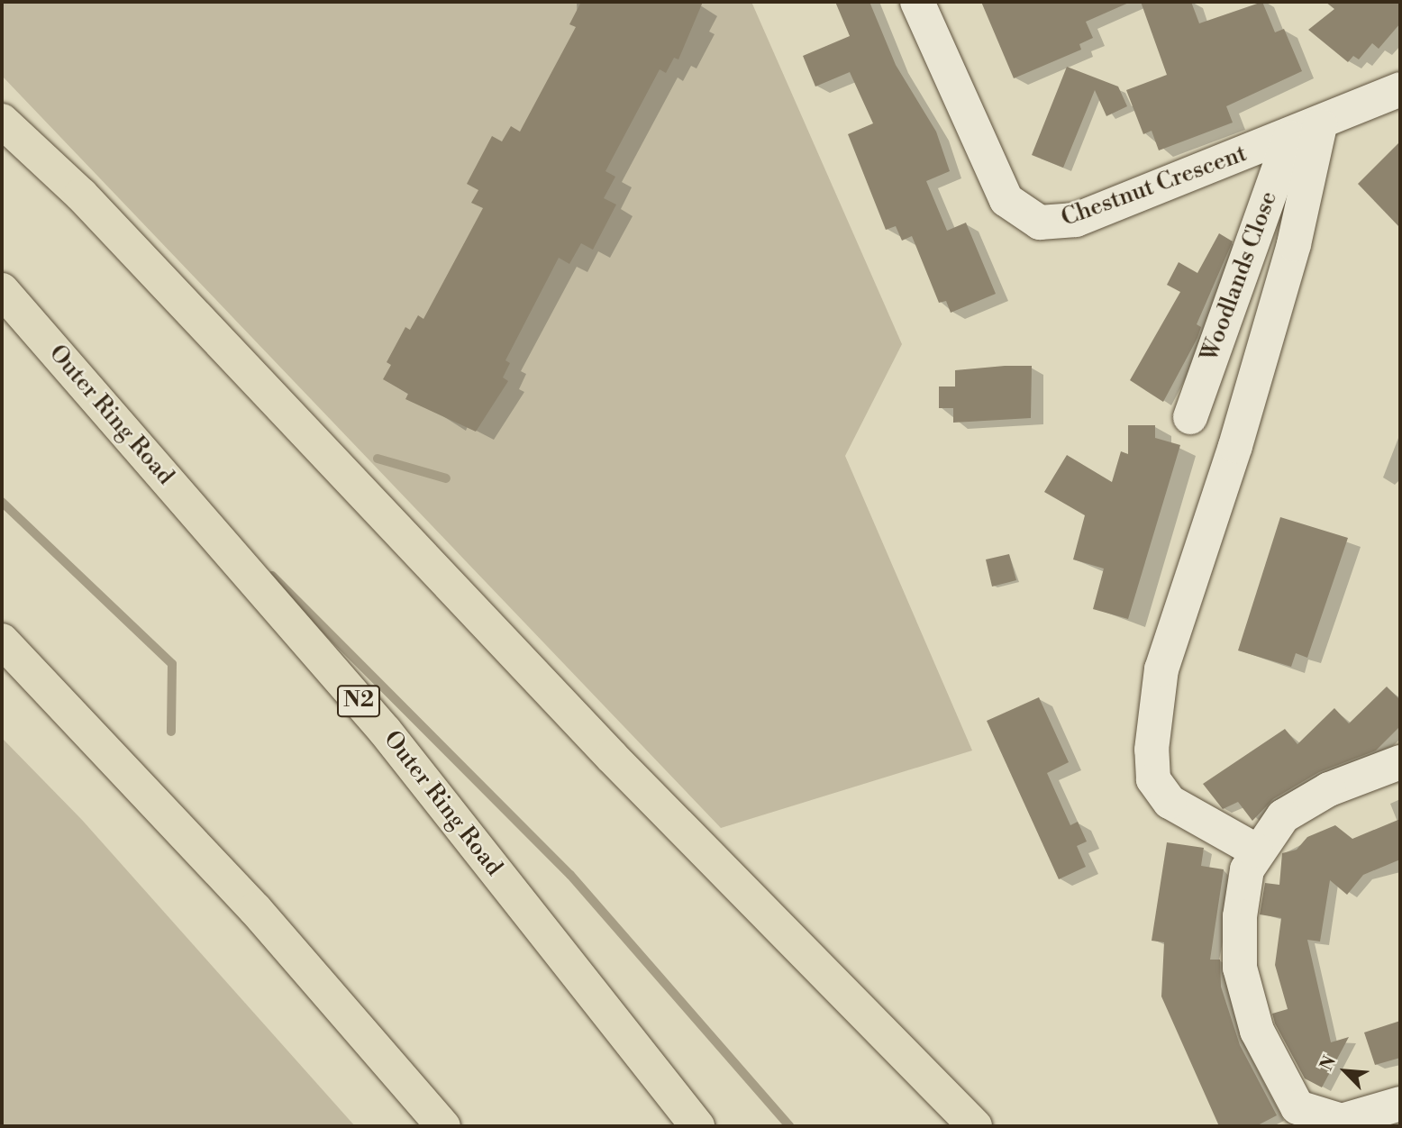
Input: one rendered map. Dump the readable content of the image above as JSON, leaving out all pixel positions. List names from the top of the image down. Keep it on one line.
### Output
{"streets":{"highway":["Outer Ring Road","N2"],"street":["Chestnut Crescent","Woodlands Close"]},"crossings":[["Chestnut Crescent","Woodlands Close"]],"north":"top left"}
